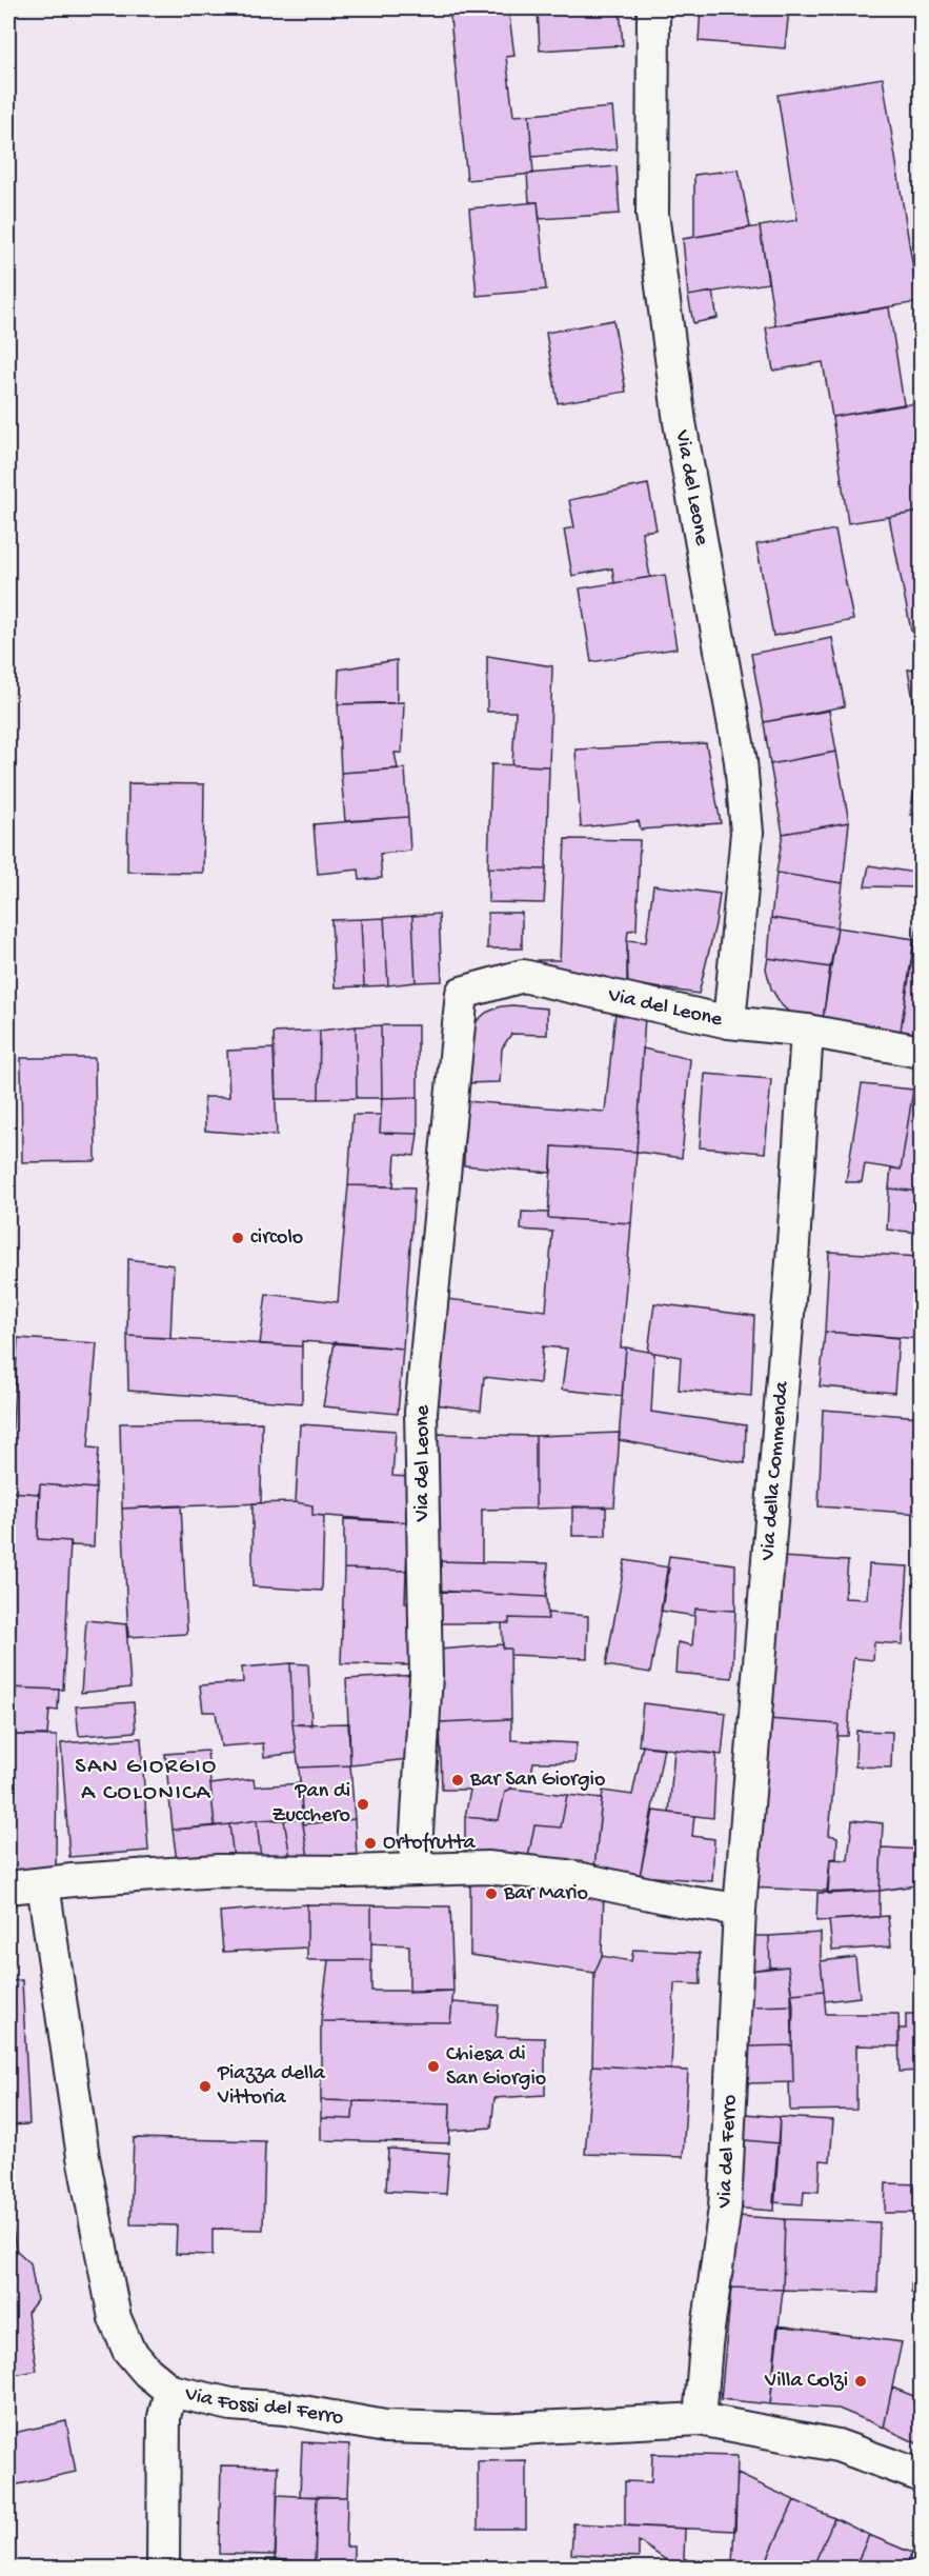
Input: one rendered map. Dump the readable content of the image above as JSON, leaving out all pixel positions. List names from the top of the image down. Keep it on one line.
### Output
{"streets":{"street":["Via del Leone","Via della Commenda","Via del Ferro","Via Fossi del Ferro"]},"crossings":[["Via della Commenda","Via del Ferro"],["Via del Ferro","Via Fossi del Ferro"]],"districts":["SAN GIORGIO A COLONICA"],"places":["circolo","Bar San Giorgio","Pan di Zucchero","Ortofrutta","Bar Mario","Chiesa di San Giorgio","Piazza della Vittoria","Villa Colzi"]}
